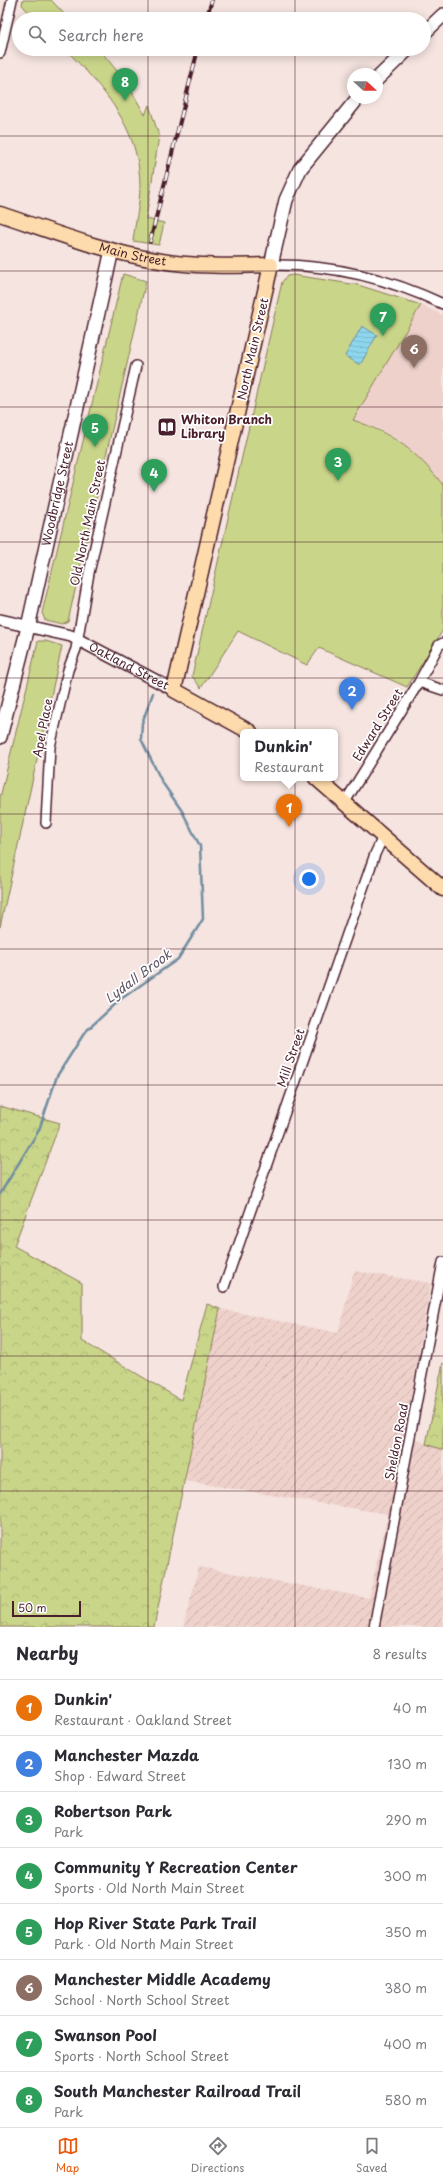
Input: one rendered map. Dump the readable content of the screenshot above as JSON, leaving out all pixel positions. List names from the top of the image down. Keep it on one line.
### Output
{"streets":{"main road":["Main Street","North Main Street","Woodbridge Street","Oakland Street"],"street":["Old North Main Street","Edward Street","Apel Place","Mill Street","Sheldon Road"]},"crossings":[["Main Street","North Main Street"],["Main Street","Woodbridge Street"],["North Main Street","Oakland Street"],["Woodbridge Street","Oakland Street"],["Old North Main Street","Oakland Street"],["Old North Main Street","Apel Place"],["Oakland Street","Apel Place"]],"water":["Lydall Brook"],"places":{"library":["Whiton Branch Library"]},"scale_bar":"50 m","north":"right","page":{"search":"Search here","pins":["8","7","6","5","3","4","2","1"],"popup":["Dunkin'","Restaurant"],"scale":"50 m","heading":["Nearby","8 results"],"list":[{"mark":"1","name":"Dunkin'","note":"Restaurant · Oakland Street","value":"40 m"},{"mark":"2","name":"Manchester Mazda","note":"Shop · Edward Street","value":"130 m"},{"mark":"3","name":"Robertson Park","note":"Park","value":"290 m"},{"mark":"4","name":"Community Y Recreation Center","note":"Sports · Old North Main Street","value":"300 m"},{"mark":"5","name":"Hop River State Park Trail","note":"Park · Old North Main Street","value":"350 m"},{"mark":"6","name":"Manchester Middle Academy","note":"School · North School Street","value":"380 m"},{"mark":"7","name":"Swanson Pool","note":"Sports · North School Street","value":"400 m"},{"mark":"8","name":"South Manchester Railroad Trail","note":"Park","value":"580 m"}],"nav":["Map","Directions","Saved"]}}
